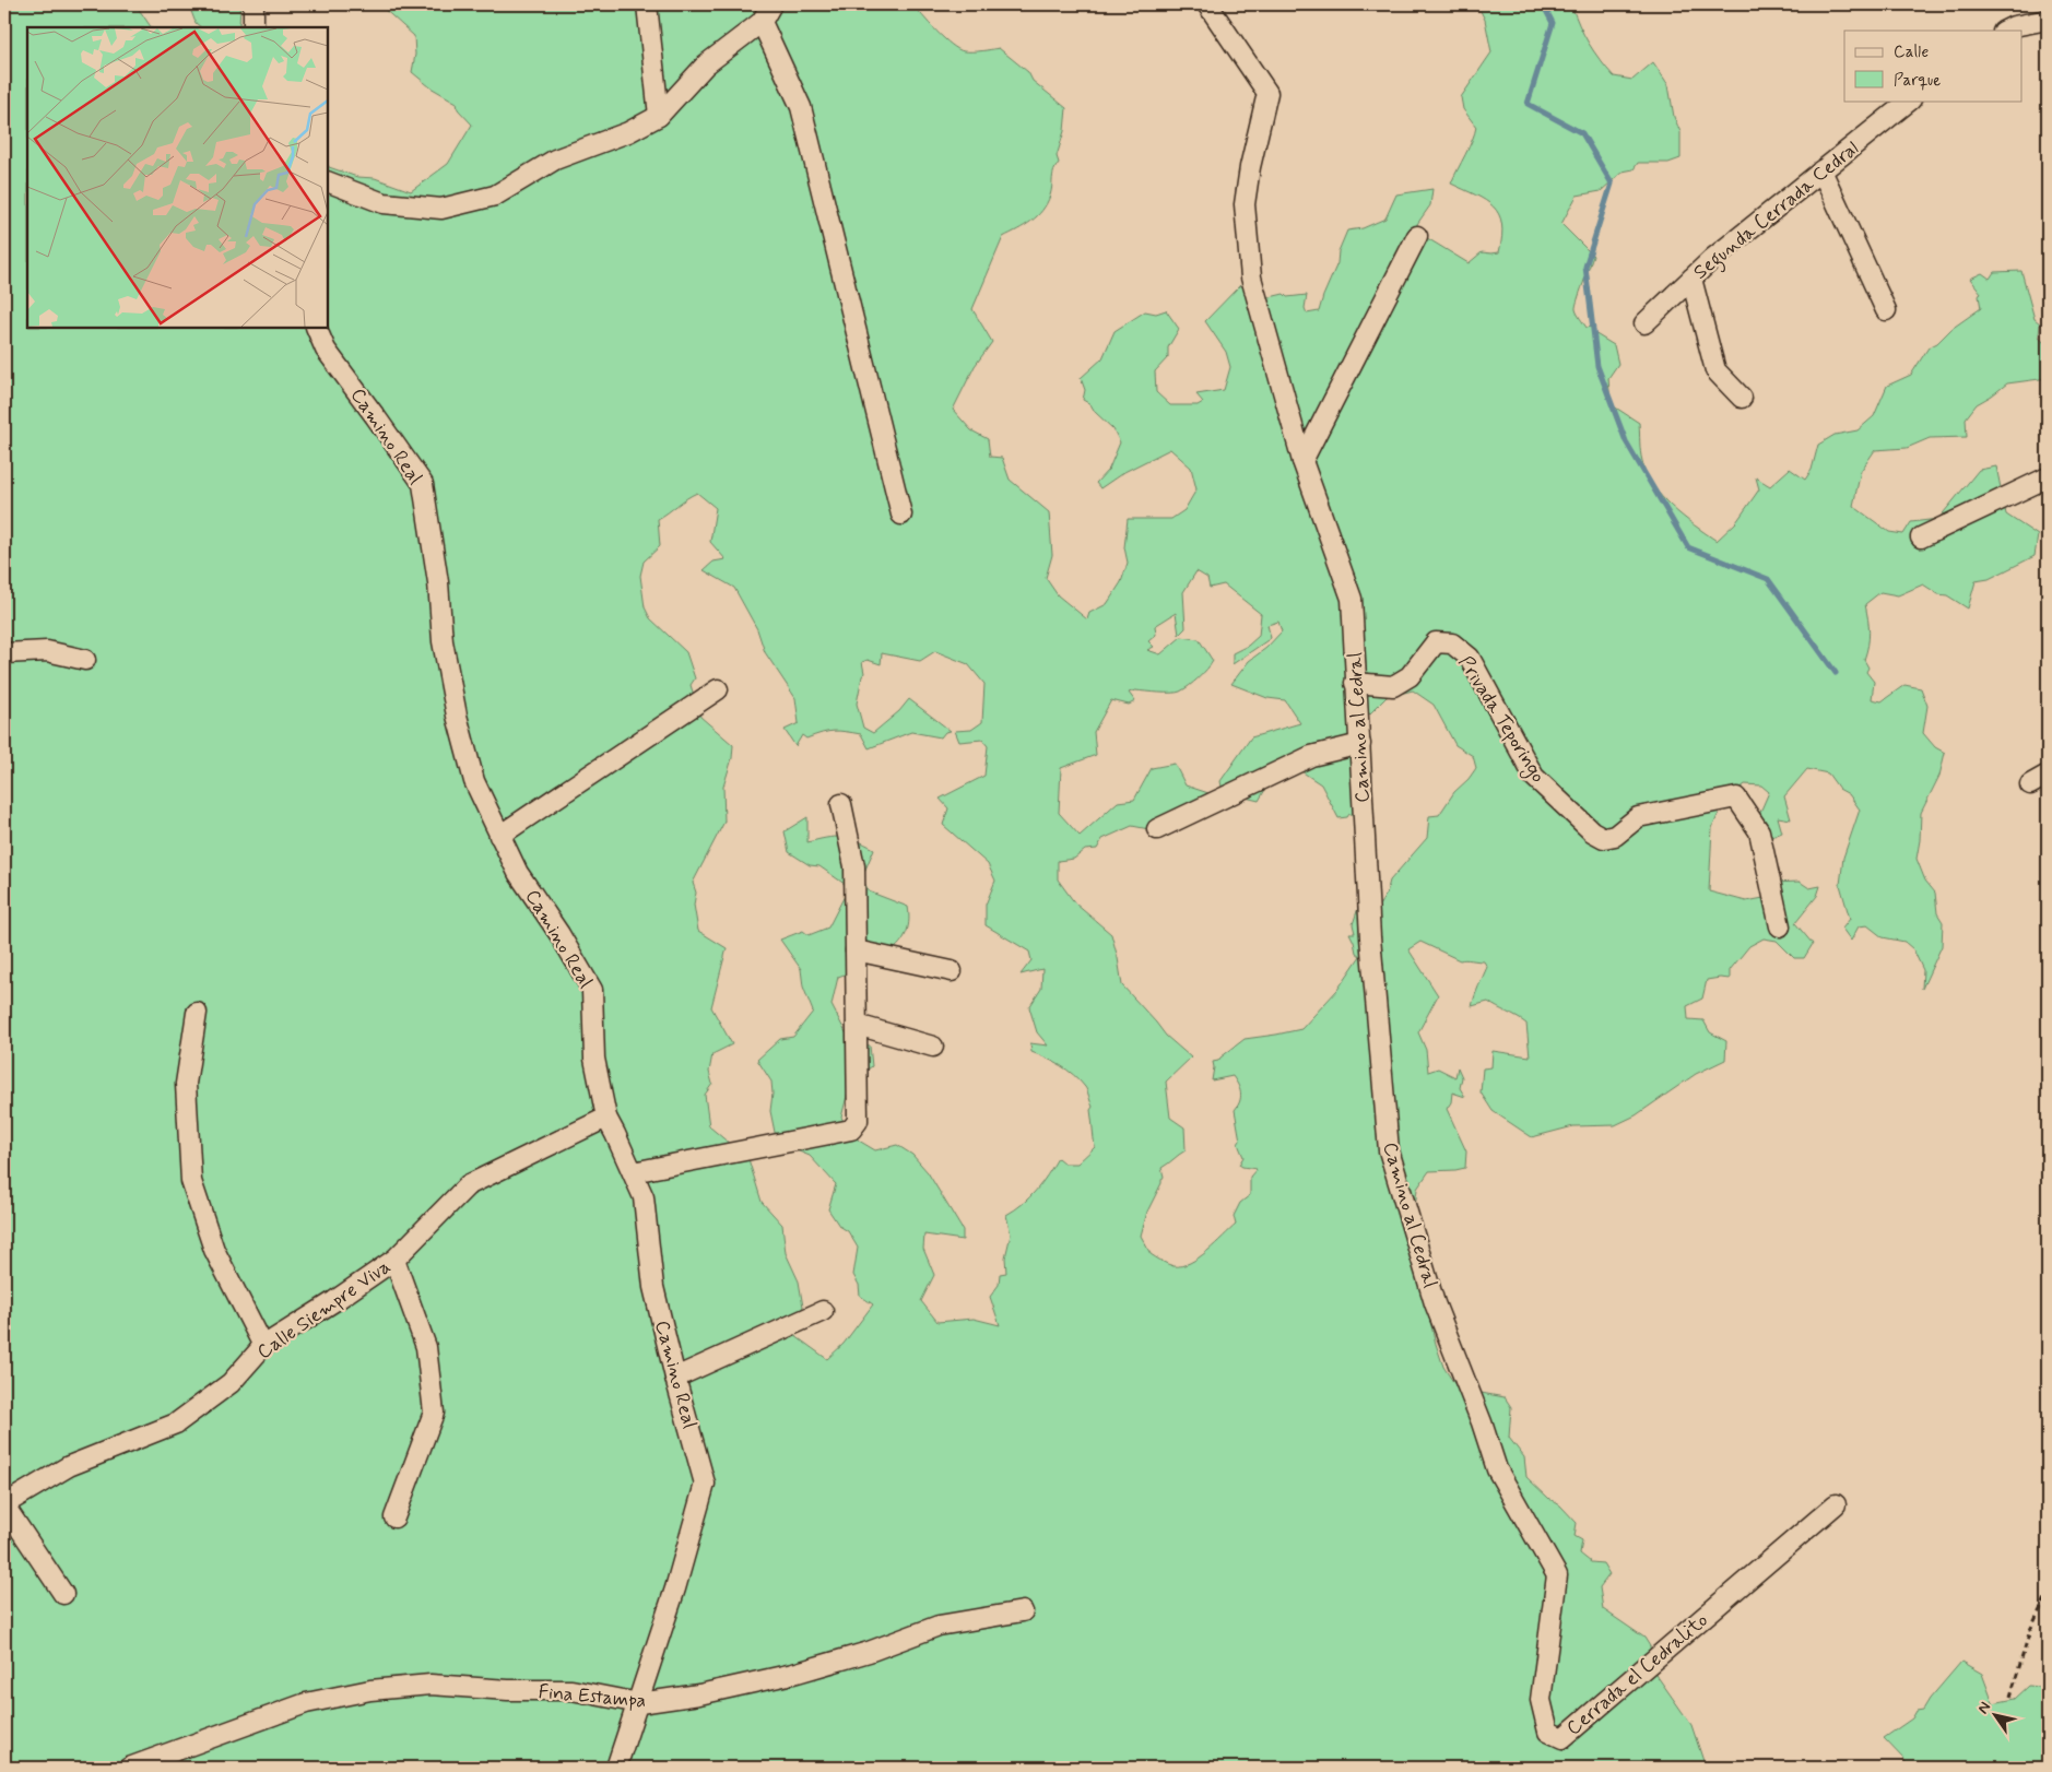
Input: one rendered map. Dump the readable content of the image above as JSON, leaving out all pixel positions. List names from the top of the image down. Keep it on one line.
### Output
{"streets":{"street":["Segunda Cerrada Cedral","Camino Real","Privada Teporingo","Camino al Cedral","Calle Siempre Viva","Cerrada el Cedralito","Fina Estampa"]},"crossings":[["Camino Real","Calle Siempre Viva"],["Camino Real","Fina Estampa"],["Privada Teporingo","Camino al Cedral"],["Camino al Cedral","Cerrada el Cedralito"]],"legend":["Calle","Parque"],"north":"top left"}
